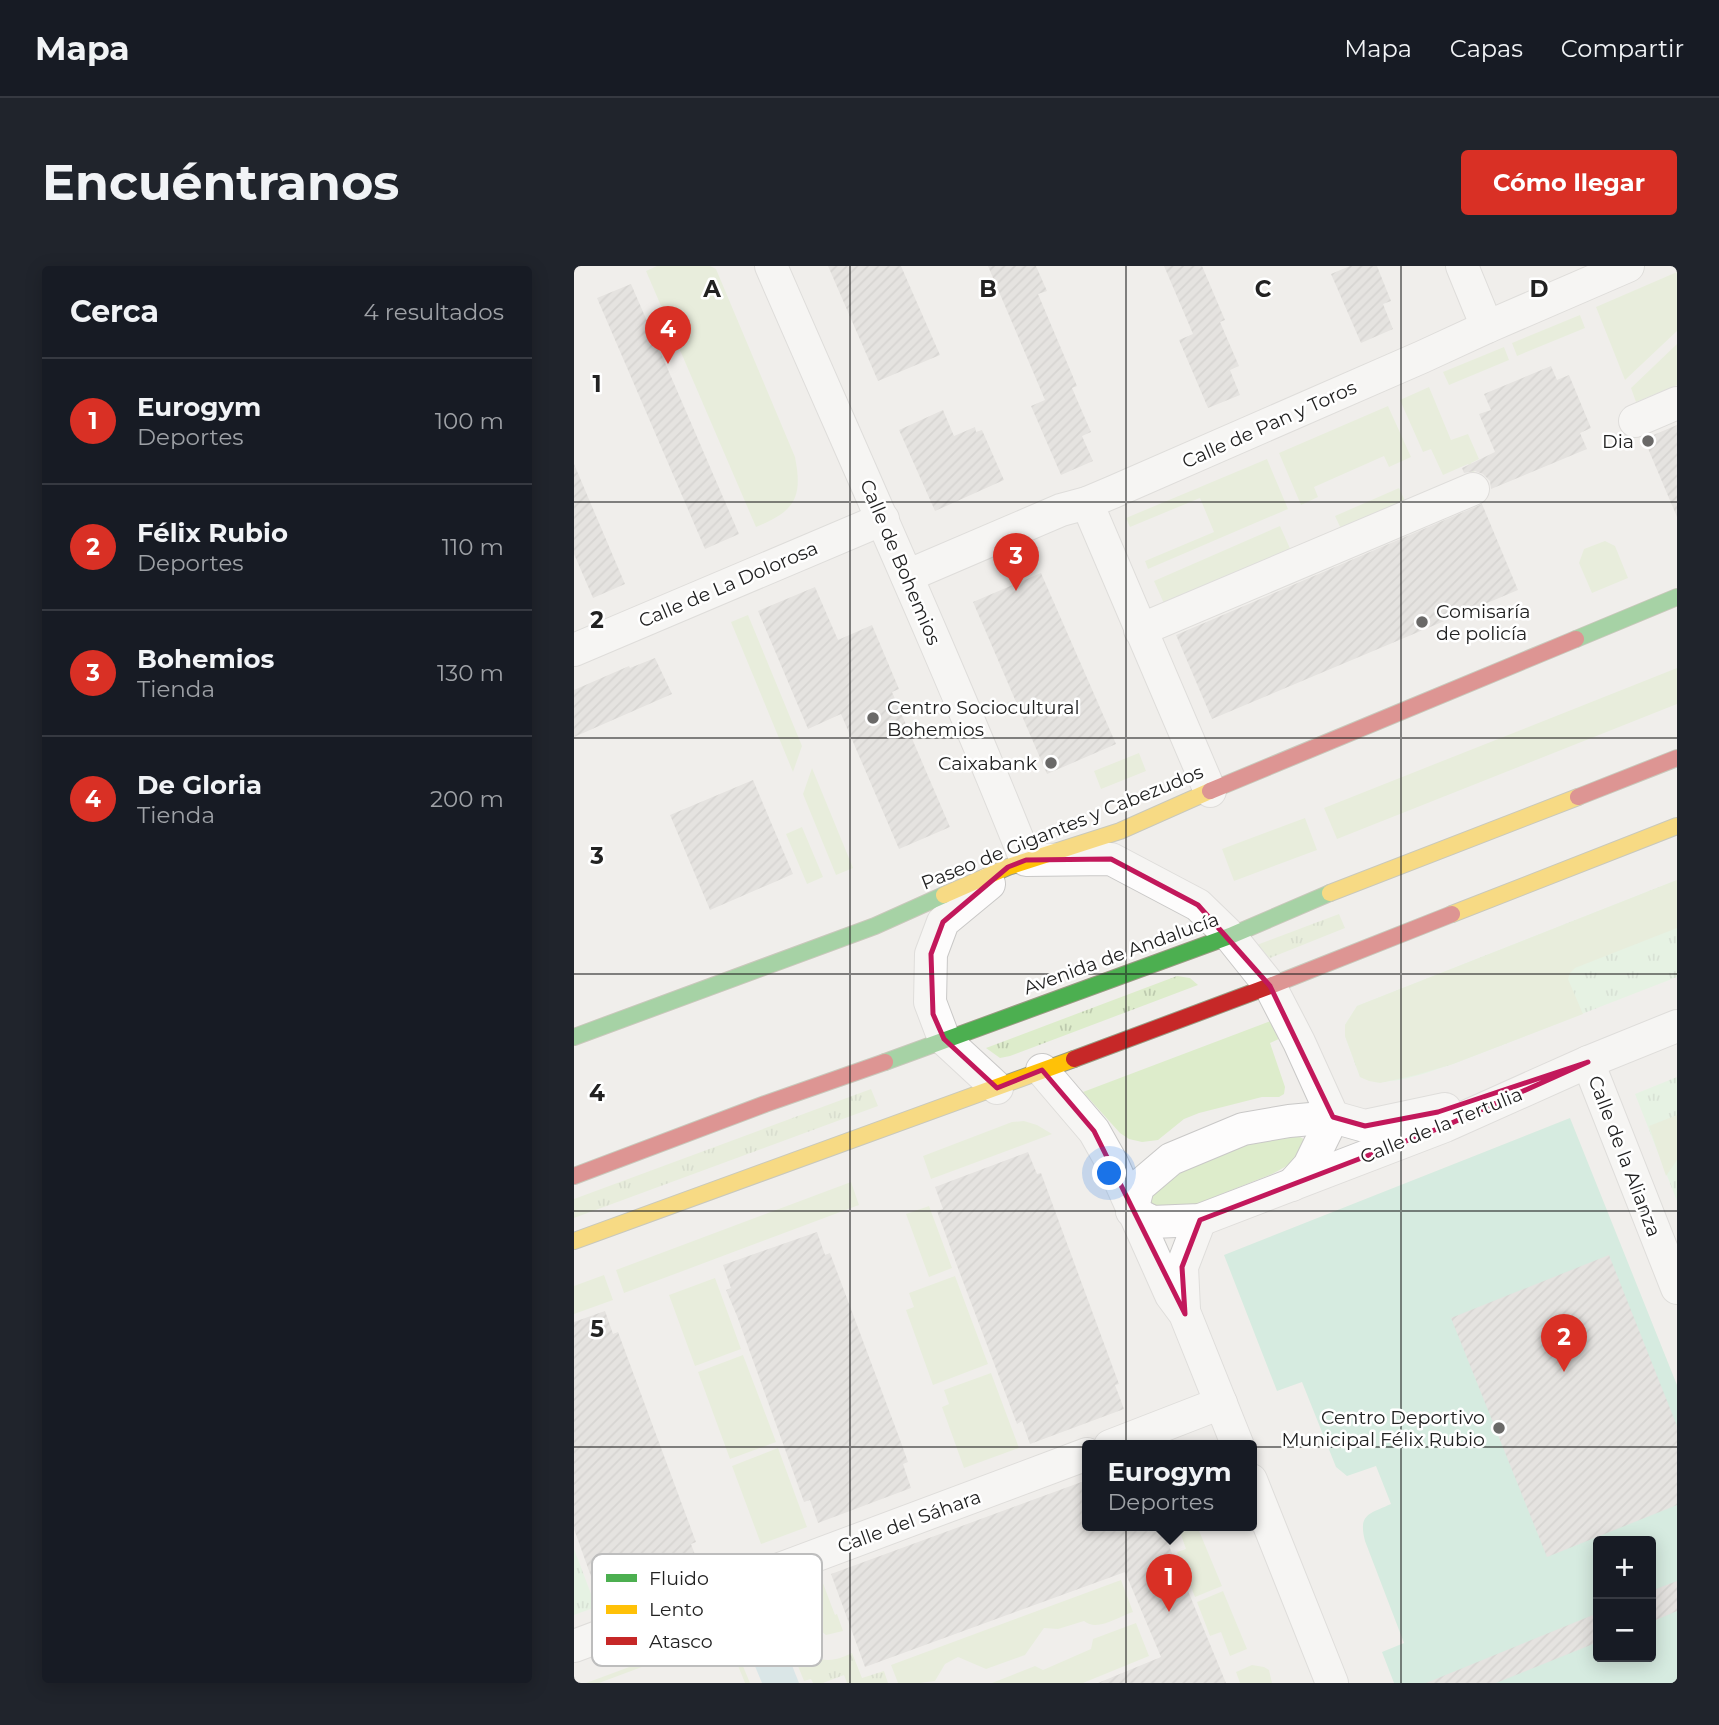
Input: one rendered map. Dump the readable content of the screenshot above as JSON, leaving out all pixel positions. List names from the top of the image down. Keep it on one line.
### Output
{"streets":{"main road":["Paseo de Gigantes y Cabezudos","Avenida de Andalucía"],"street":["Calle de Pan y Toros","Calle de Bohemios","Calle de La Dolorosa","Calle de la Tertulia","Calle de la Alianza","Calle del Sáhara"]},"crossings":[["Calle de Pan y Toros","Calle de Bohemios"],["Calle de Bohemios","Calle de La Dolorosa"],["Calle de Bohemios","Paseo de Gigantes y Cabezudos"],["Calle de la Tertulia","Calle de la Alianza"]],"places":["Dia","Comisaría de policía","Centro Sociocultural Bohemios","Caixabank","Centro Deportivo Municipal Félix Rubio"],"legend":["Fluido","Lento","Atasco"],"page":{"header":"Mapa","nav":["Mapa","Capas","Compartir"],"buttons":"Cómo llegar","title":"Encuéntranos","heading":["Cerca","4 resultados"],"pins":["4","3","2","1"],"list":[{"mark":"1","name":"Eurogym","note":"Deportes","value":"100 m"},{"mark":"2","name":"Félix Rubio","note":"Deportes","value":"110 m"},{"mark":"3","name":"Bohemios","note":"Tienda","value":"130 m"},{"mark":"4","name":"De Gloria","note":"Tienda","value":"200 m"}],"popup":["Eurogym","Deportes"],"map_buttons":["+","−"]},"grid":{"columns":["A","B","C","D"],"rows":["1","2","3","4","5"]}}
